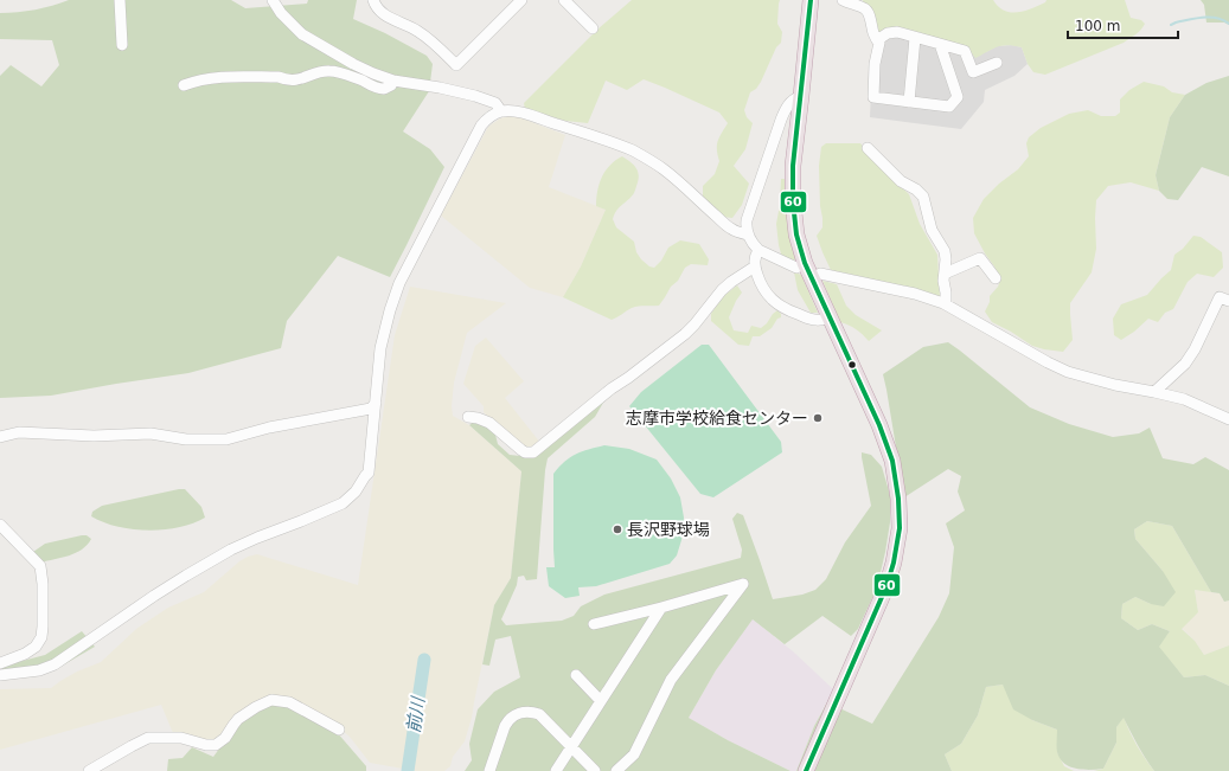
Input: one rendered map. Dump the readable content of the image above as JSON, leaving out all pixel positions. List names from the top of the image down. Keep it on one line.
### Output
{"water":["前川"],"places":["志摩市学校給食センター","長沢野球場"],"lines":["transit line 60"],"scale_bar":"100 m"}
